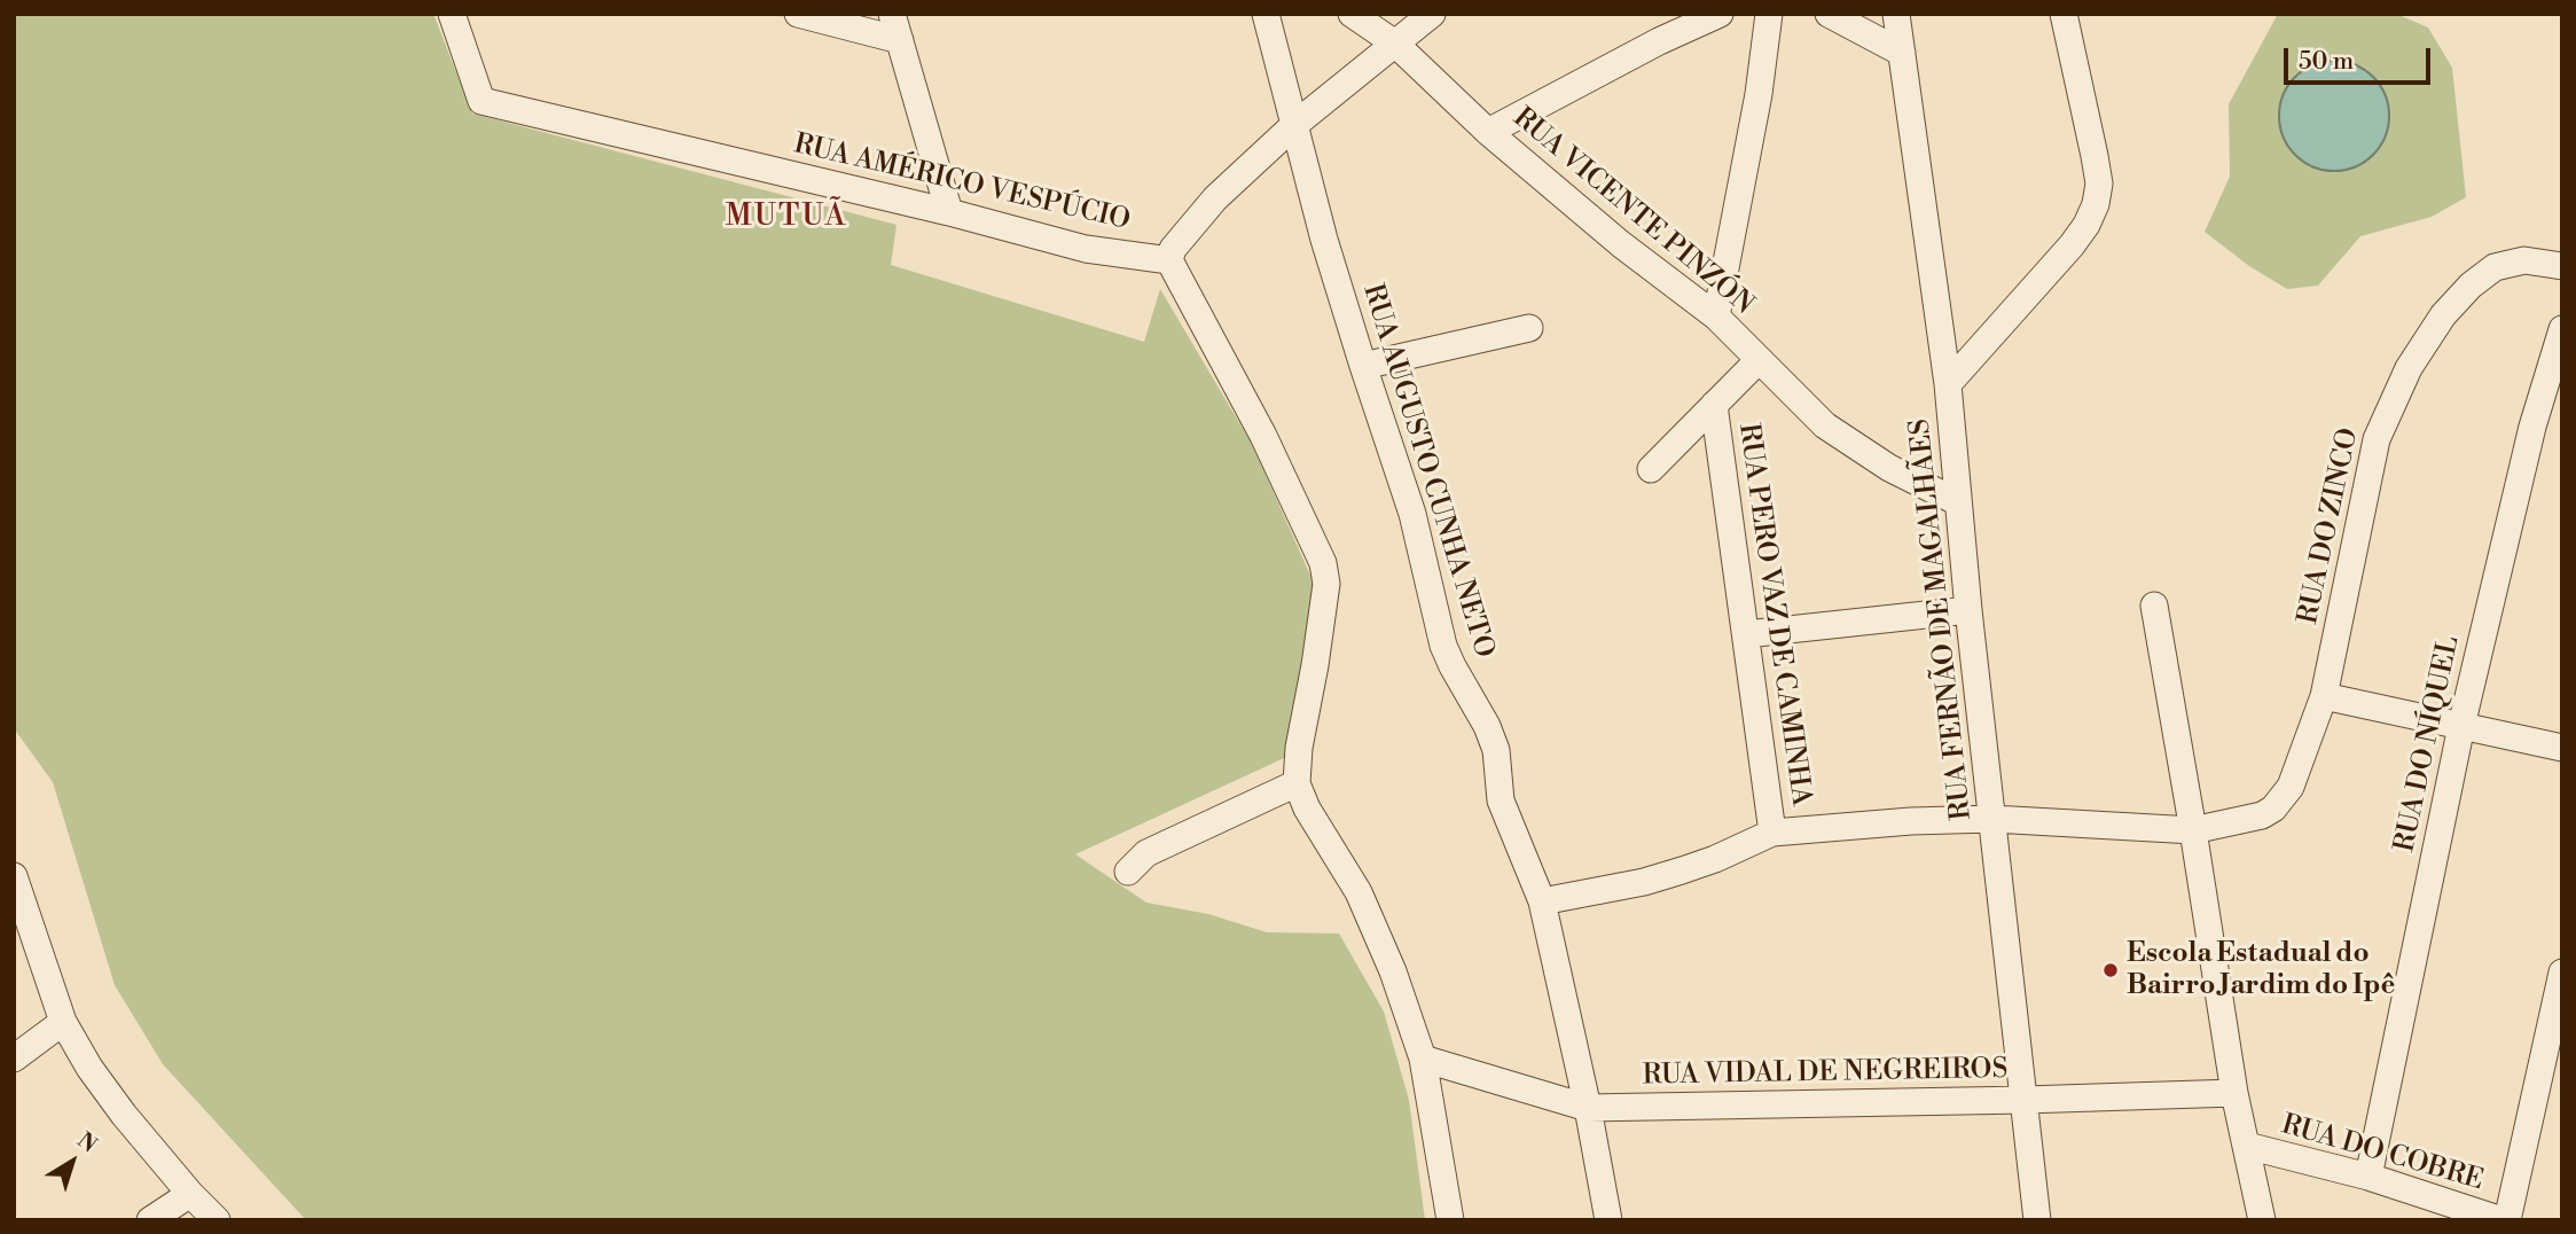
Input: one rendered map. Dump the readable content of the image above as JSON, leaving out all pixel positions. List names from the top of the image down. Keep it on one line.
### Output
{"streets":{"street":["RUA AMÉRICO VESPÚCIO","RUA VICENTE PINZÓN","RUA AUGUSTO CUNHA NETO","RUA DO ZINCO","RUA PERO VAZ DE CAMINHA","RUA FERNÃO DE MAGALHÃES","RUA DO NÍQUEL","RUA VIDAL DE NEGREIROS","RUA DO COBRE"]},"crossings":[["RUA VICENTE PINZÓN","RUA FERNÃO DE MAGALHÃES"],["RUA AUGUSTO CUNHA NETO","RUA DO ZINCO"],["RUA AUGUSTO CUNHA NETO","RUA VIDAL DE NEGREIROS"],["RUA DO ZINCO","RUA PERO VAZ DE CAMINHA"],["RUA DO ZINCO","RUA FERNÃO DE MAGALHÃES"],["RUA FERNÃO DE MAGALHÃES","RUA VIDAL DE NEGREIROS"],["RUA DO NÍQUEL","RUA DO COBRE"]],"districts":["MUTUÃ"],"places":["Escola Estadual do Bairro Jardim do Ipê"],"scale_bar":"50 m","north":"top right"}
